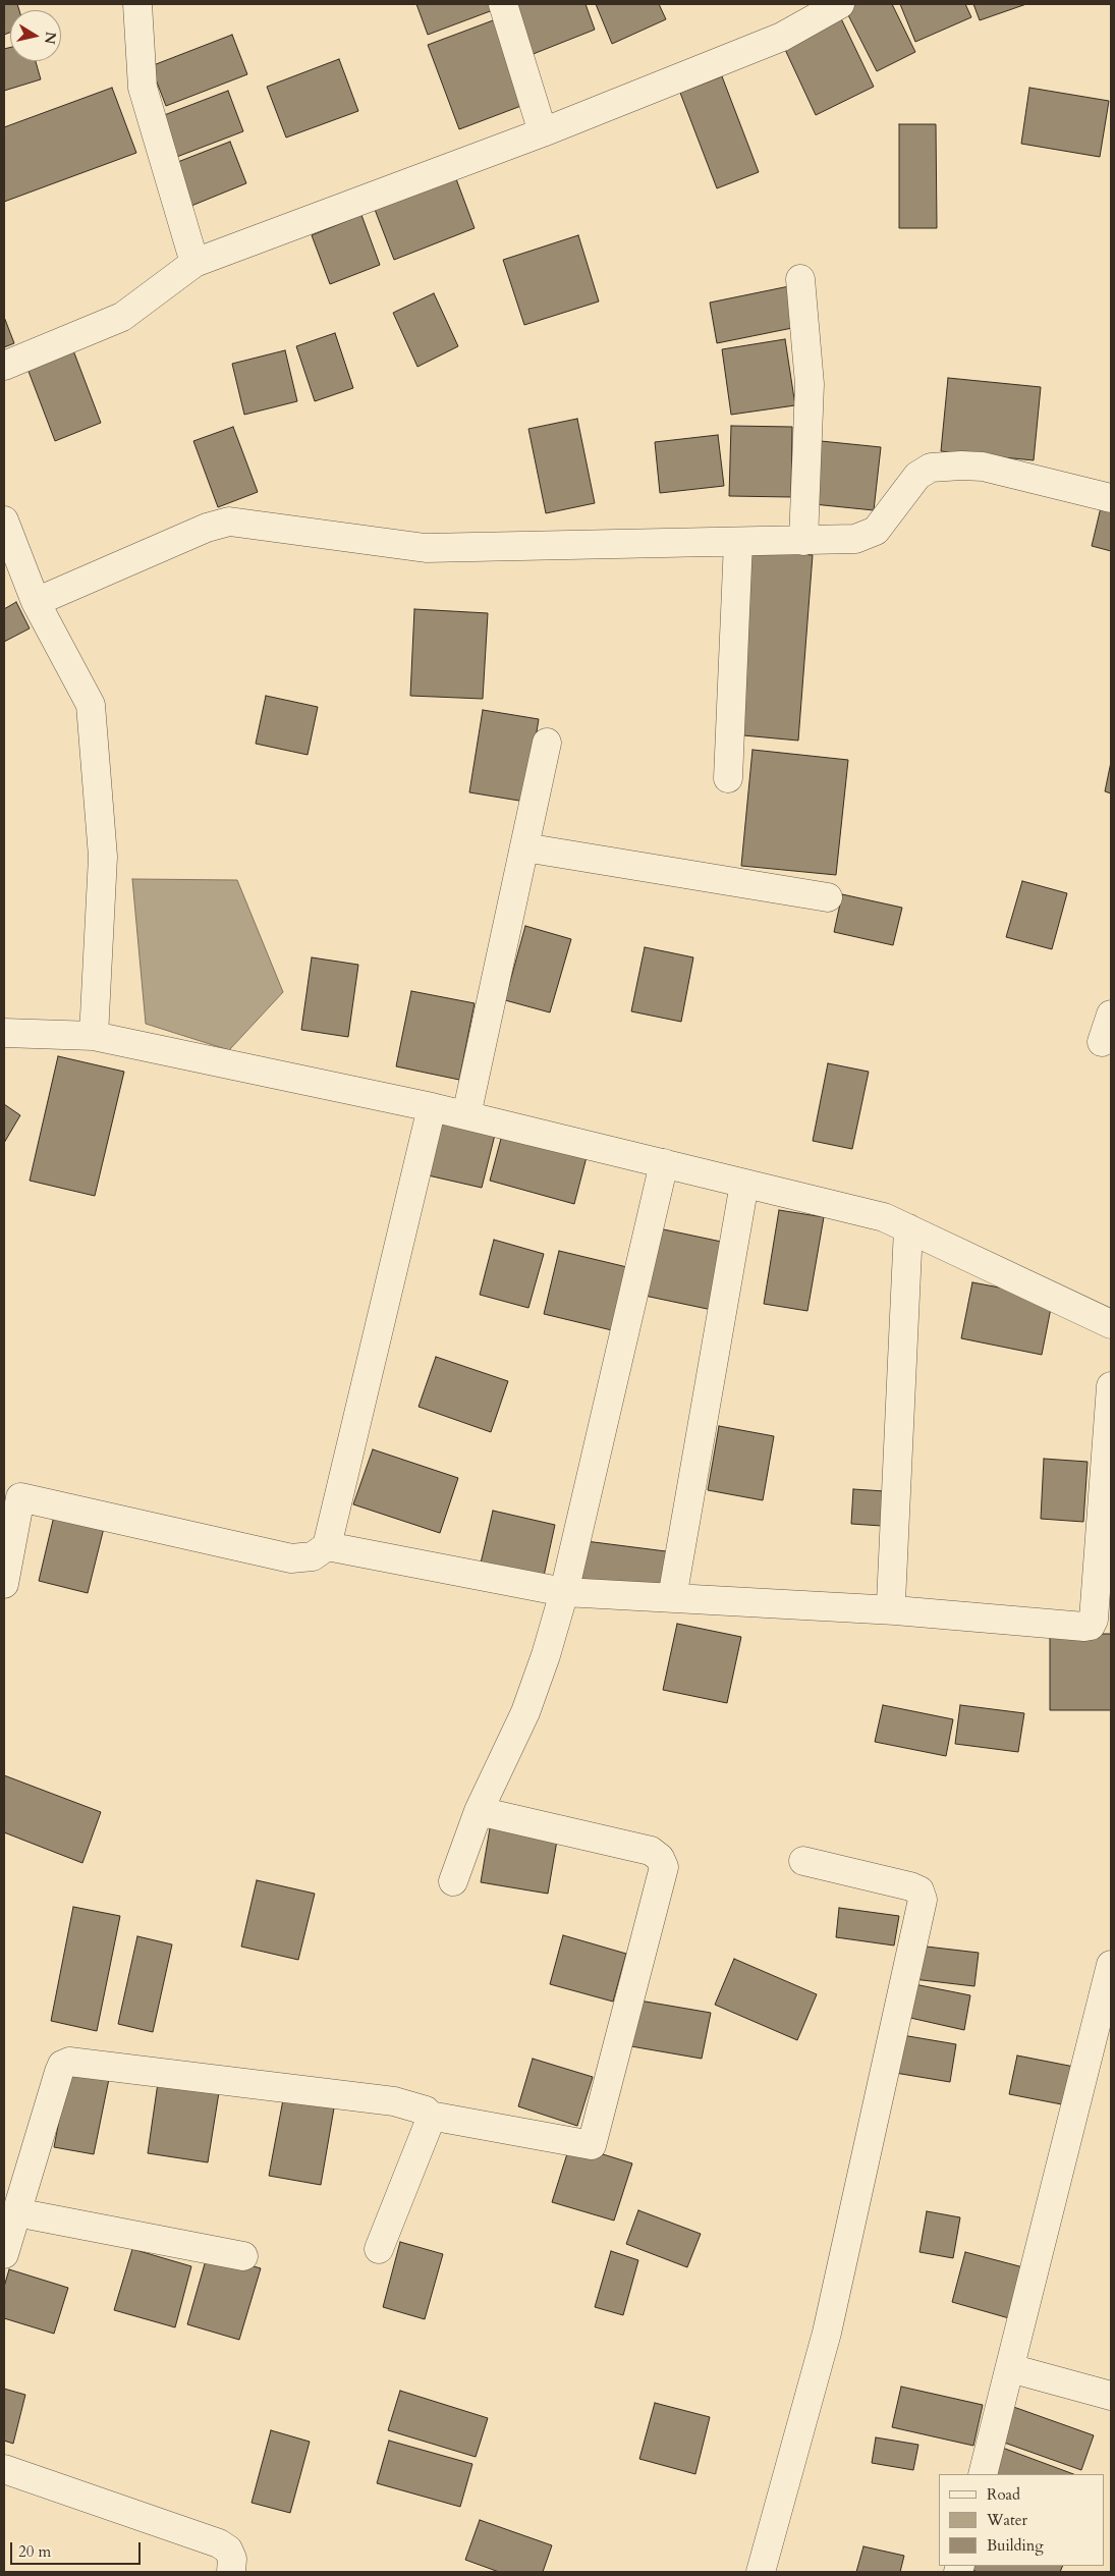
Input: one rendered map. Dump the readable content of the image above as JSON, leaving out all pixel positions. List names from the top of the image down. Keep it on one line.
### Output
{"legend":["Road","Water","Building"],"scale_bar":"20 m","north":"right"}
